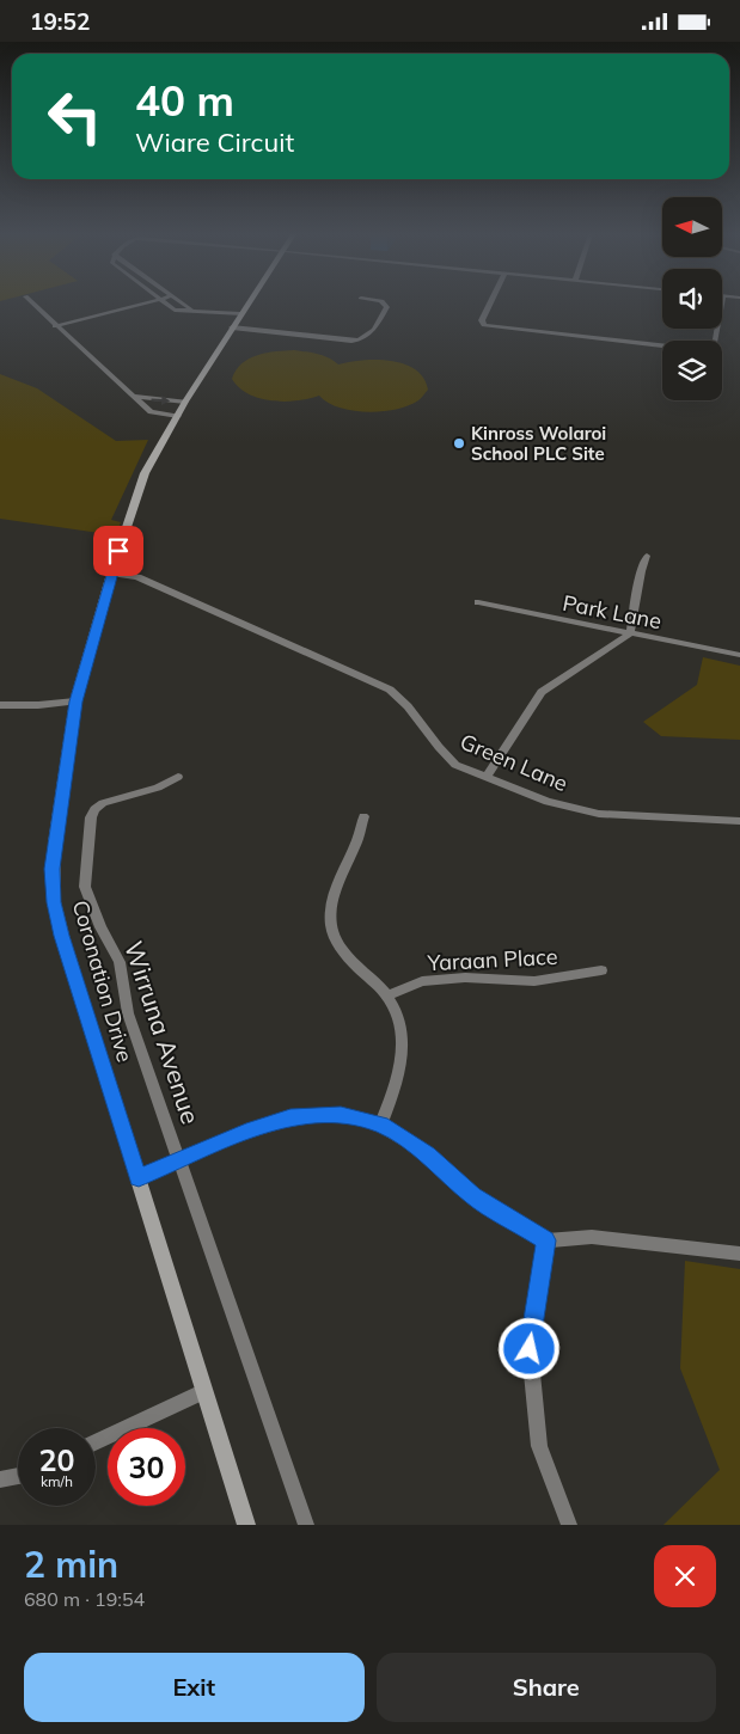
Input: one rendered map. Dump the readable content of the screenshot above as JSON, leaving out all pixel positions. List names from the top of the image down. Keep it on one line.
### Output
{"streets":{"main road":["Coronation Drive"],"street":["Park Lane","Green Lane","Yaraan Place","Wirruna Avenue"]},"crossings":[["Green Lane","Coronation Drive"]],"places":["Kinross Wolaroi School PLC Site"],"north":"left","page":{"status":"19:52","turn":["40 m","Wiare Circuit"],"speed":"20 km/h","limit":"30","heading":["2 min","680 m · 19:54"],"buttons":["Exit","Share"]}}
